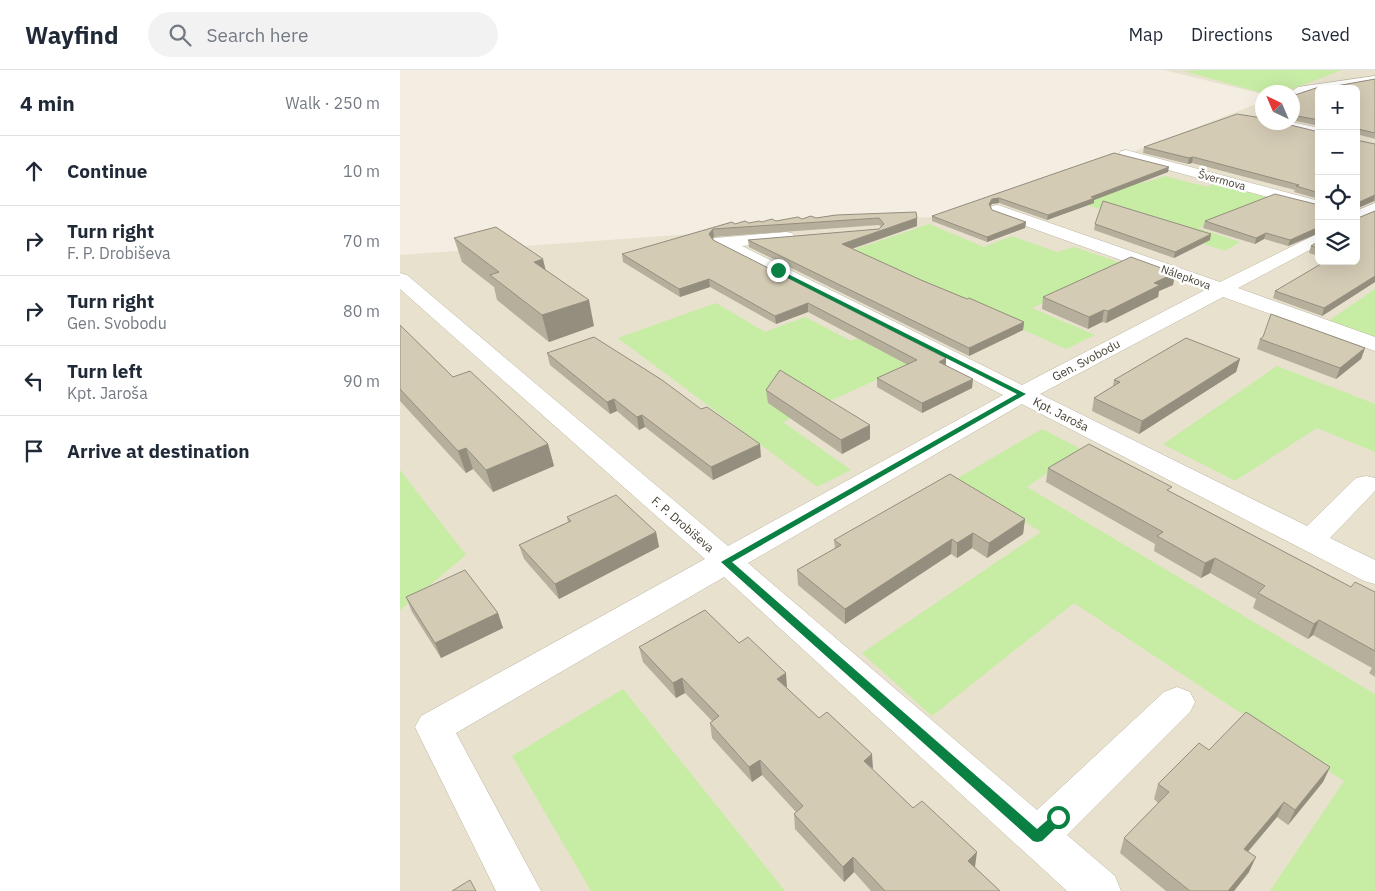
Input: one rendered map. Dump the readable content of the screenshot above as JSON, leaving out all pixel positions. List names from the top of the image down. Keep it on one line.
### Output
{"streets":{"street":["Švermova","Nálepkova","Gen. Svobodu","Kpt. Jaroša","F. P. Drobiševa"]},"crossings":[["Nálepkova","Gen. Svobodu"],["Gen. Svobodu","Kpt. Jaroša"],["Gen. Svobodu","F. P. Drobiševa"]],"north":"top left","page":{"header":"Wayfind","search":"Search here","nav":["Map","Directions","Saved"],"heading":["4 min","Walk · 250 m"],"map_buttons":["+","−"],"list":[["Continue","10 m"],["Turn right","F. P. Drobiševa","70 m"],["Turn right","Gen. Svobodu","80 m"],["Turn left","Kpt. Jaroša","90 m"],"Arrive at destination"]}}
